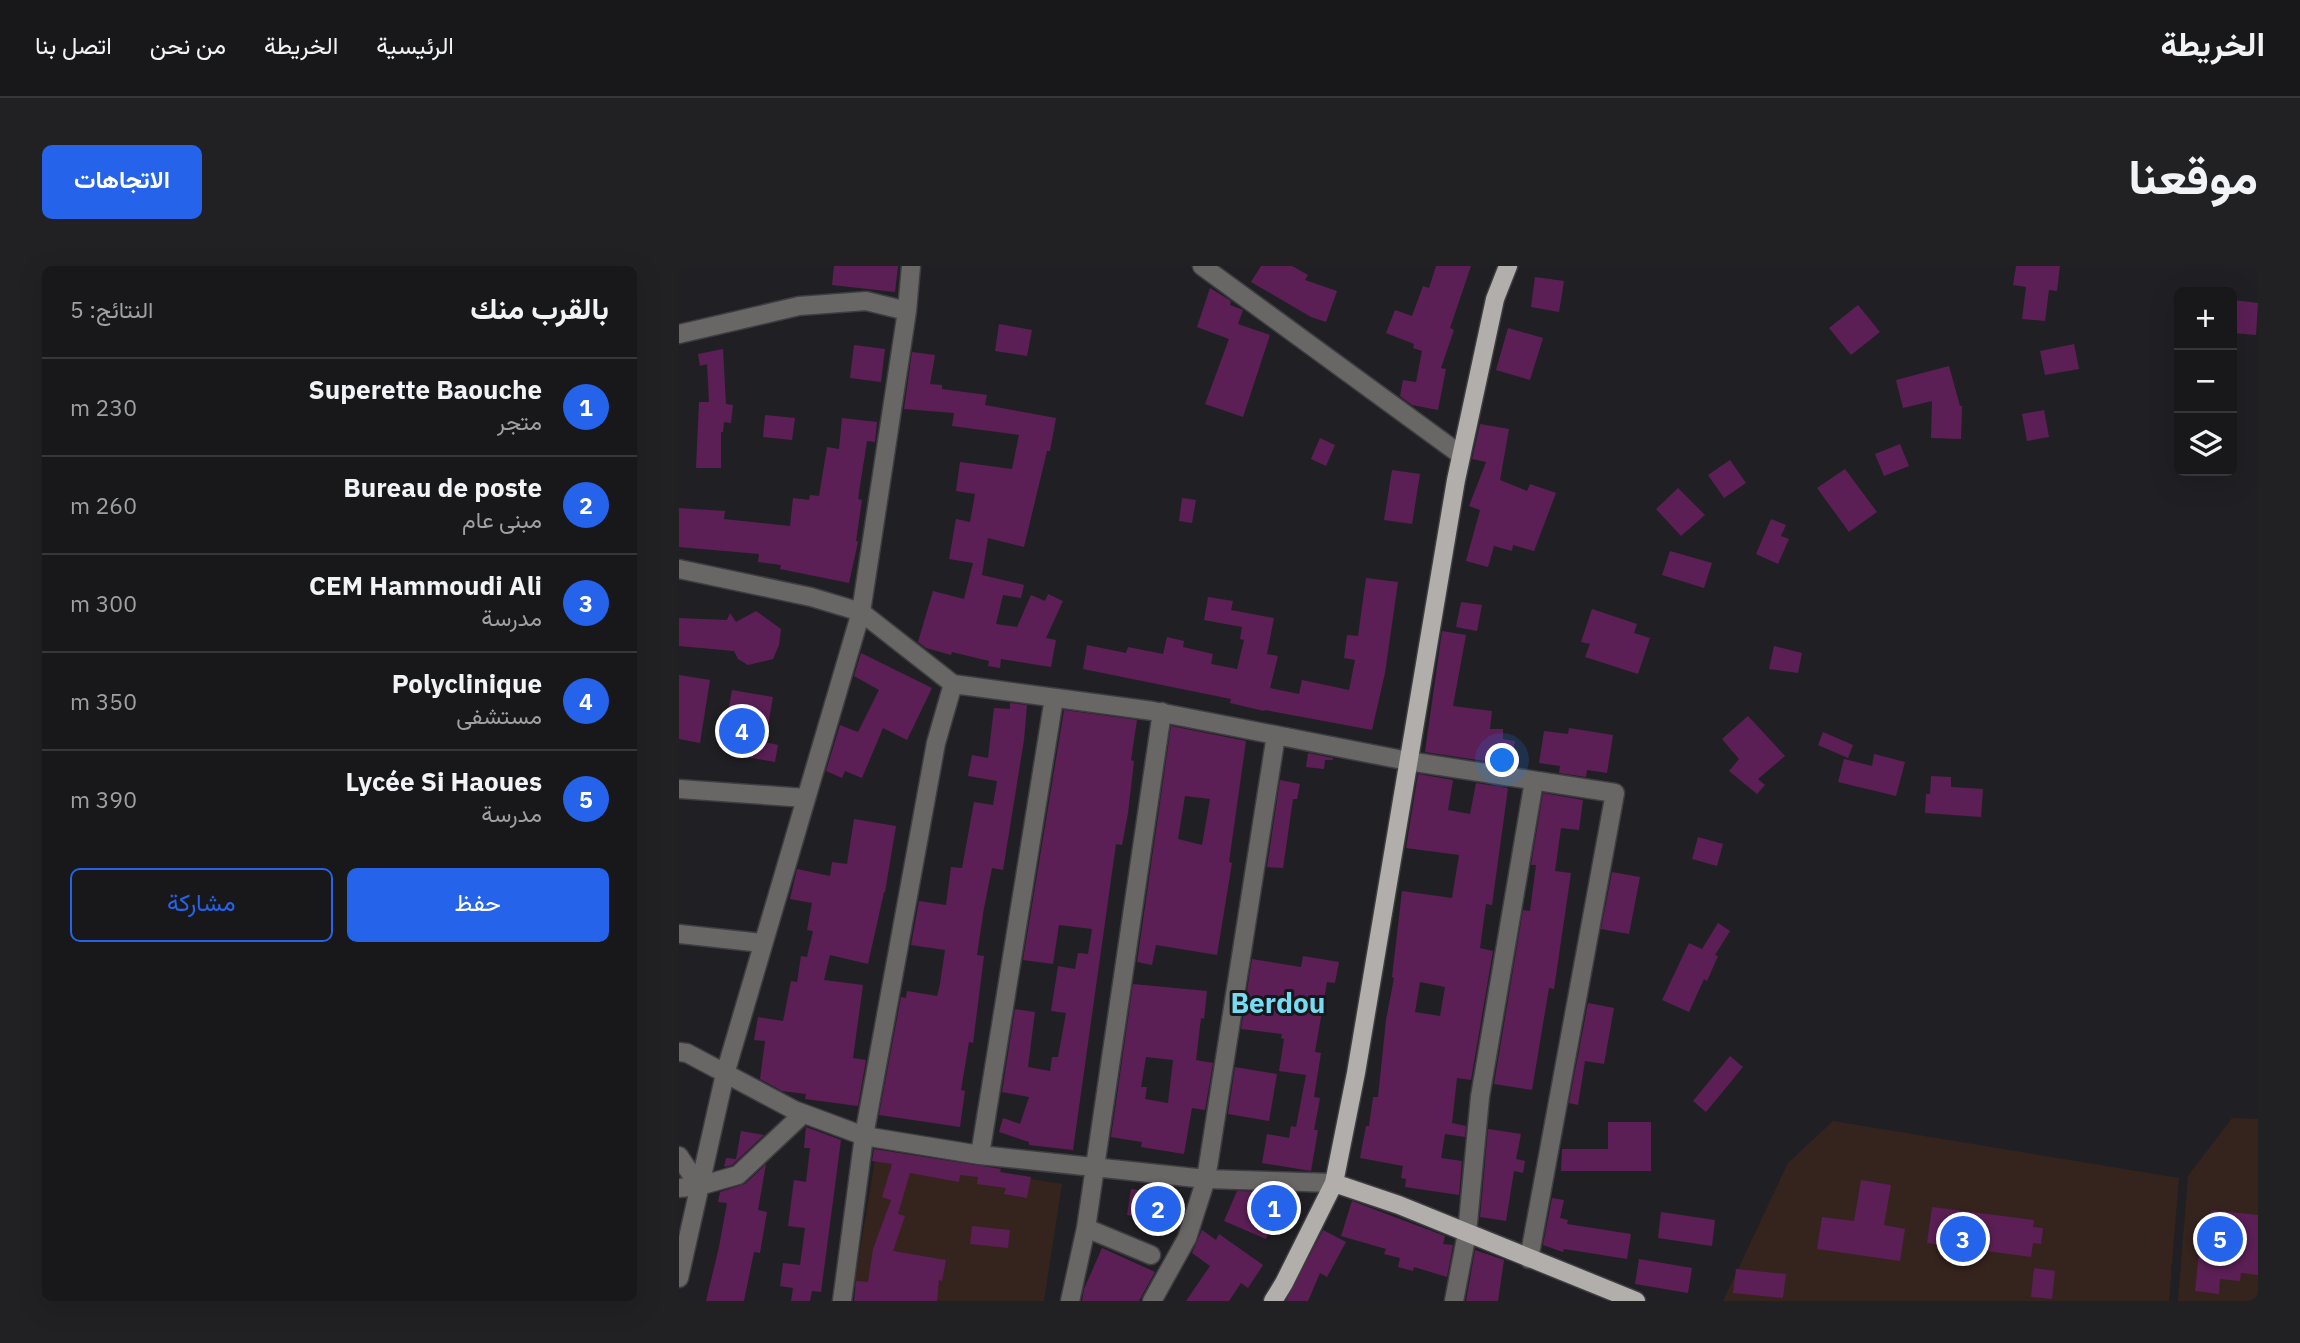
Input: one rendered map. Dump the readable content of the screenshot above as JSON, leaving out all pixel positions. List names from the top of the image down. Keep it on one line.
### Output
{"districts":["Berdou"],"page":{"header":"الخريطة","nav":["الرئيسية","الخريطة","من نحن","اتصل بنا"],"title":"موقعنا","buttons":["الاتجاهات",["حفظ","مشاركة"]],"heading":["بالقرب منك","النتائج: 5"],"map_buttons":["+","−"],"list":[{"mark":"1","name":"Superette Baouche","note":"متجر","value":"230 m"},{"mark":"2","name":"Bureau de poste","note":"مبنى عام","value":"260 m"},{"mark":"3","name":"CEM Hammoudi Ali","note":"مدرسة","value":"300 m"},{"mark":"4","name":"Polyclinique","note":"مستشفى","value":"350 m"},{"mark":"5","name":"Lycée Si Haoues","note":"مدرسة","value":"390 m"}],"pins":["4","1","2","3","5"]}}
